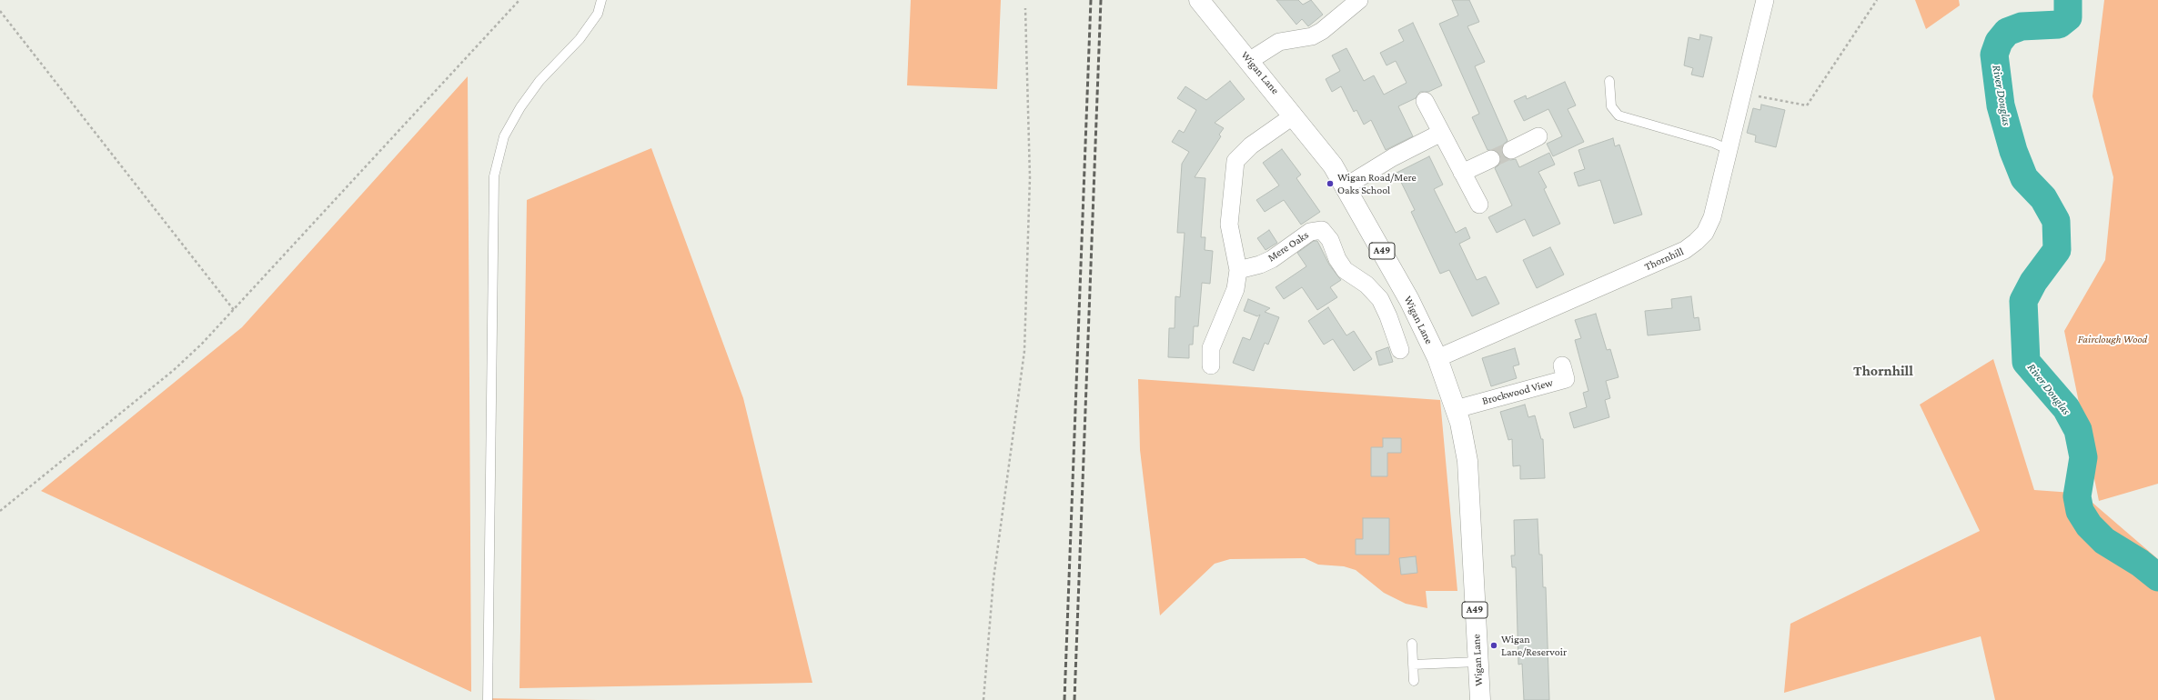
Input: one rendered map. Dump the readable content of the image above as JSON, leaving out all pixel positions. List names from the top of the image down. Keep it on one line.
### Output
{"streets":{"highway":["Wigan Lane","A49"],"street":["Mere Oaks","Thornhill","Brockwood View"]},"crossings":[["Wigan Lane","Thornhill"],["Wigan Lane","Brockwood View"]],"districts":["Thornhill"],"water":["River Douglas"],"parks":["Fairclough Wood"],"places":["Wigan Road/Mere Oaks School","Wigan Lane/Reservoir"]}
